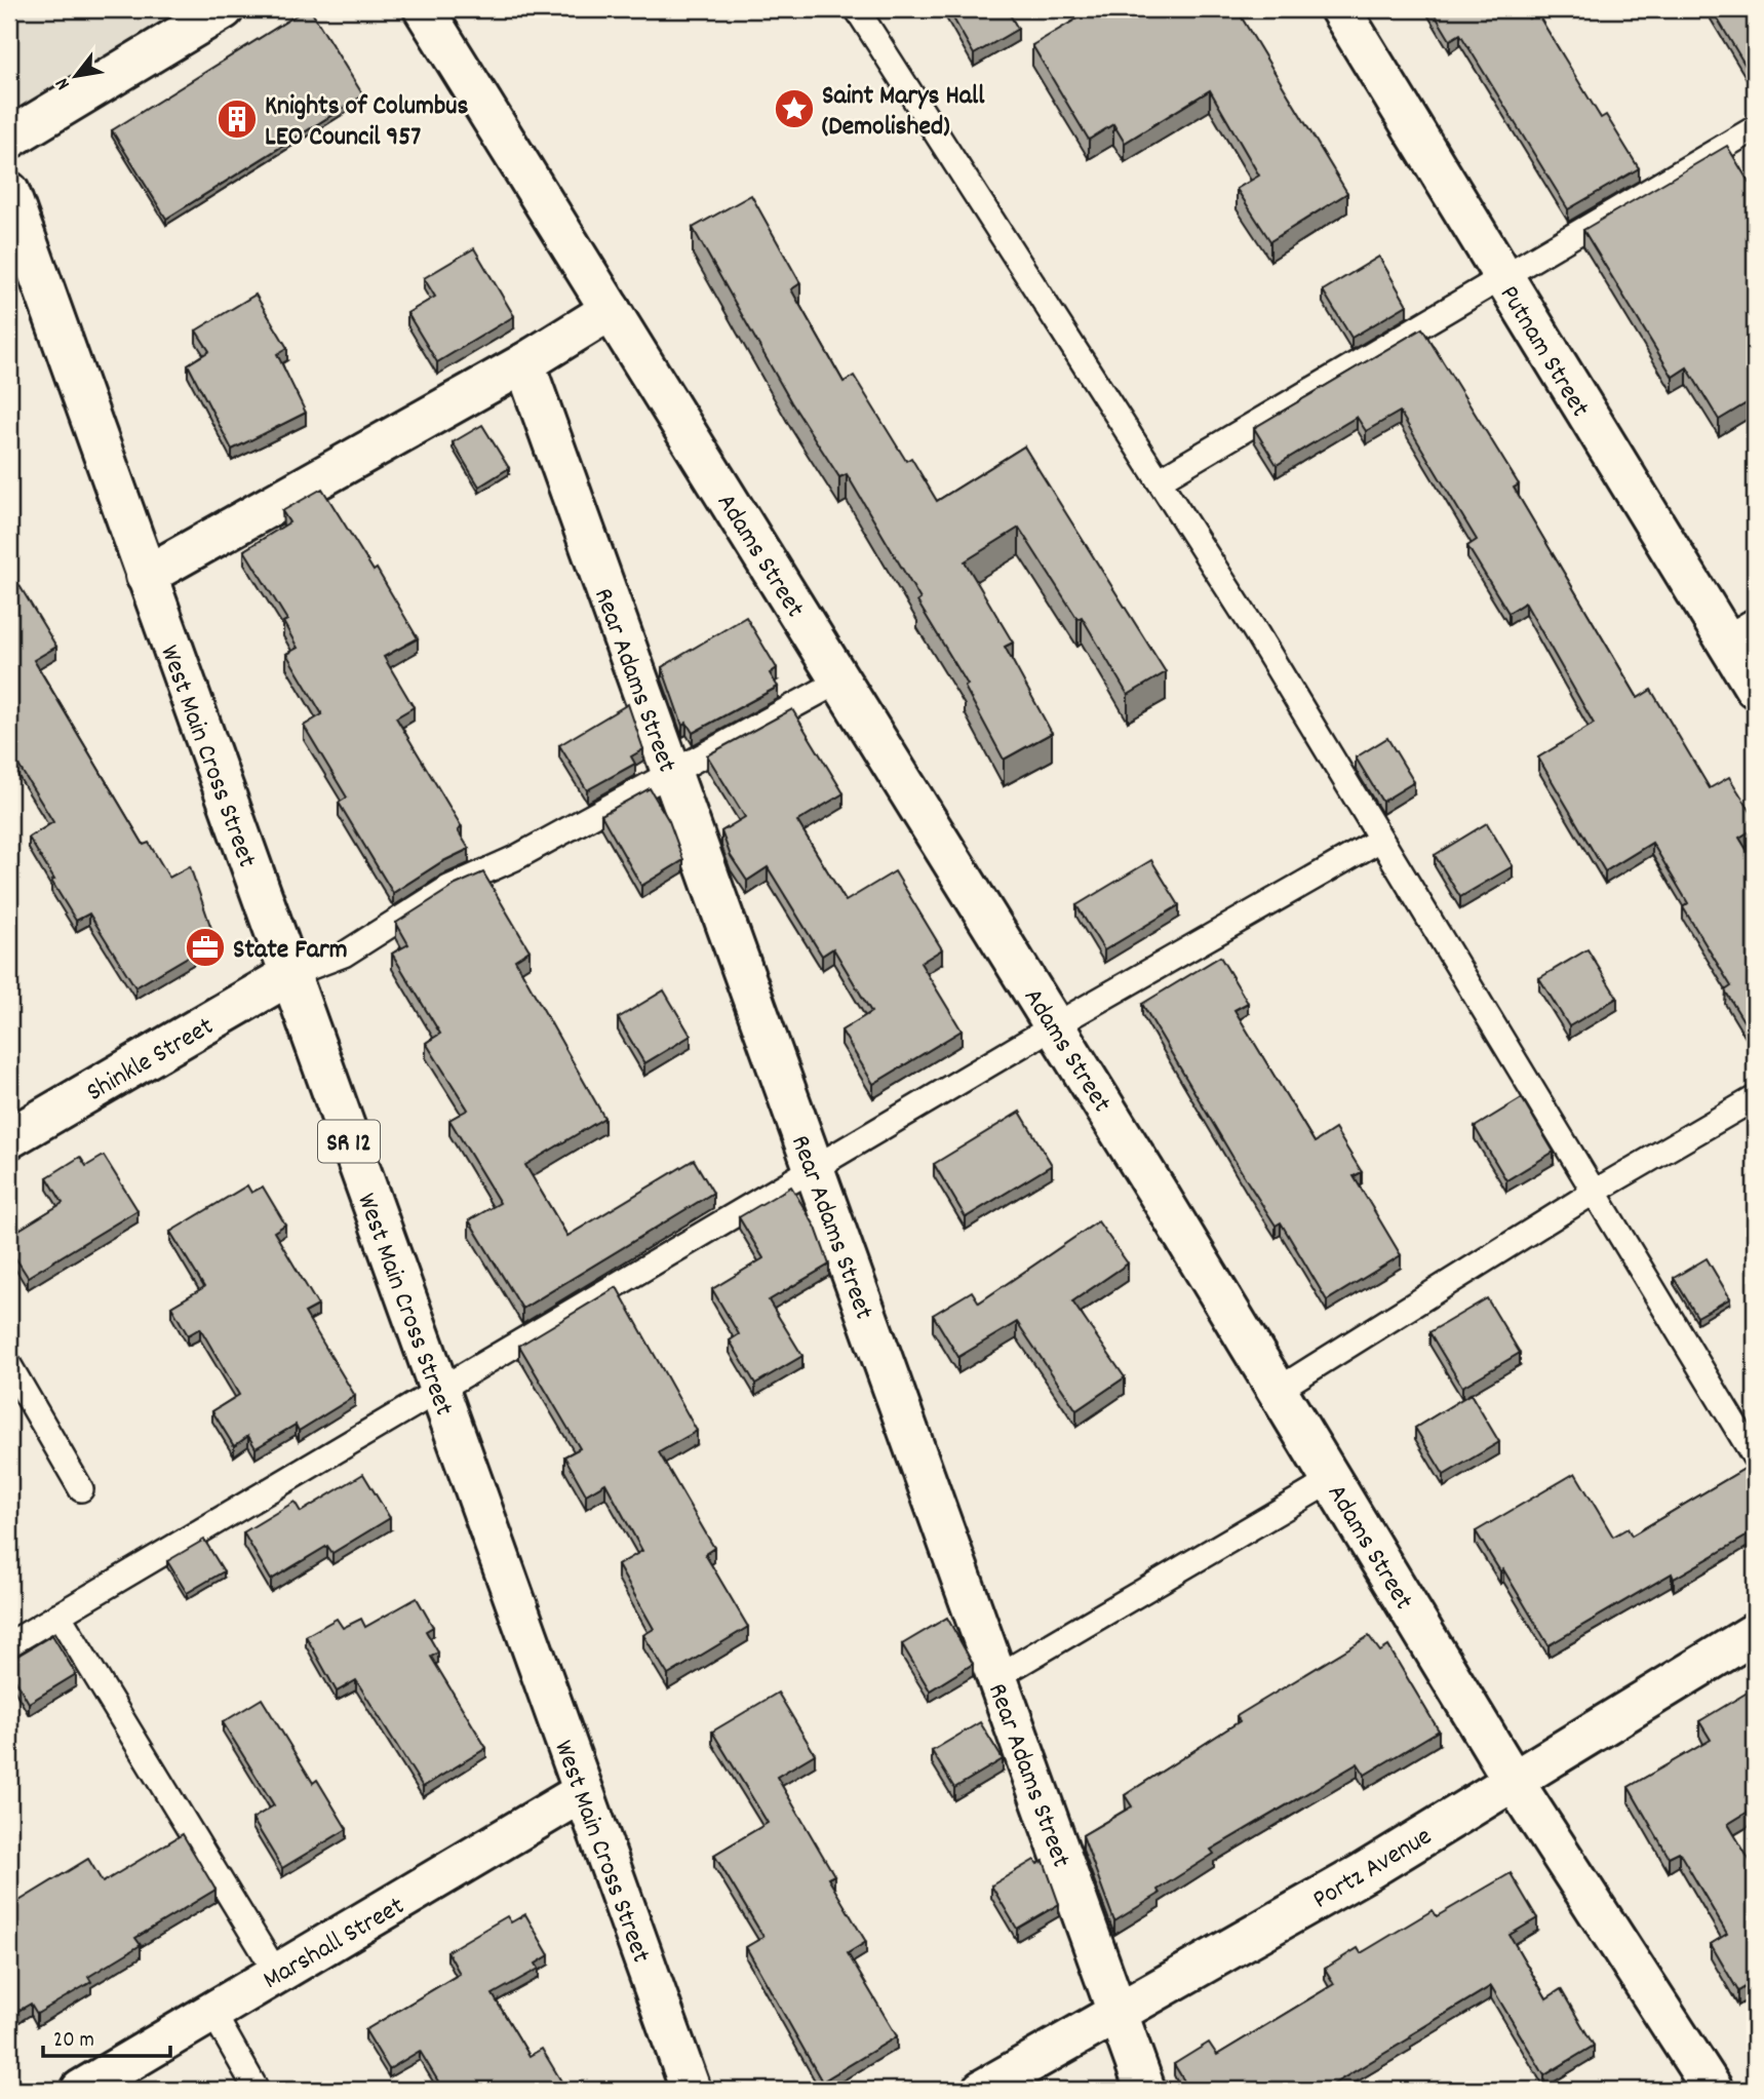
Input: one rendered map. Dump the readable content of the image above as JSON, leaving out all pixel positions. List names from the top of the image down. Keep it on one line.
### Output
{"streets":{"main road":["Putnam Street","Adams Street","Rear Adams Street","West Main Cross Street","Shinkle Street","SR 12","Portz Avenue","Marshall Street"]},"crossings":[["Adams Street","Portz Avenue"],["Rear Adams Street","Portz Avenue"],["West Main Cross Street","Shinkle Street"],["West Main Cross Street","Marshall Street"]],"places":{"place":["Saint Marys Hall (Demolished)"],"building":["Knights of Columbus LEO Council 957"],"office":["State Farm"]},"scale_bar":"20 m","north":"bottom left"}
